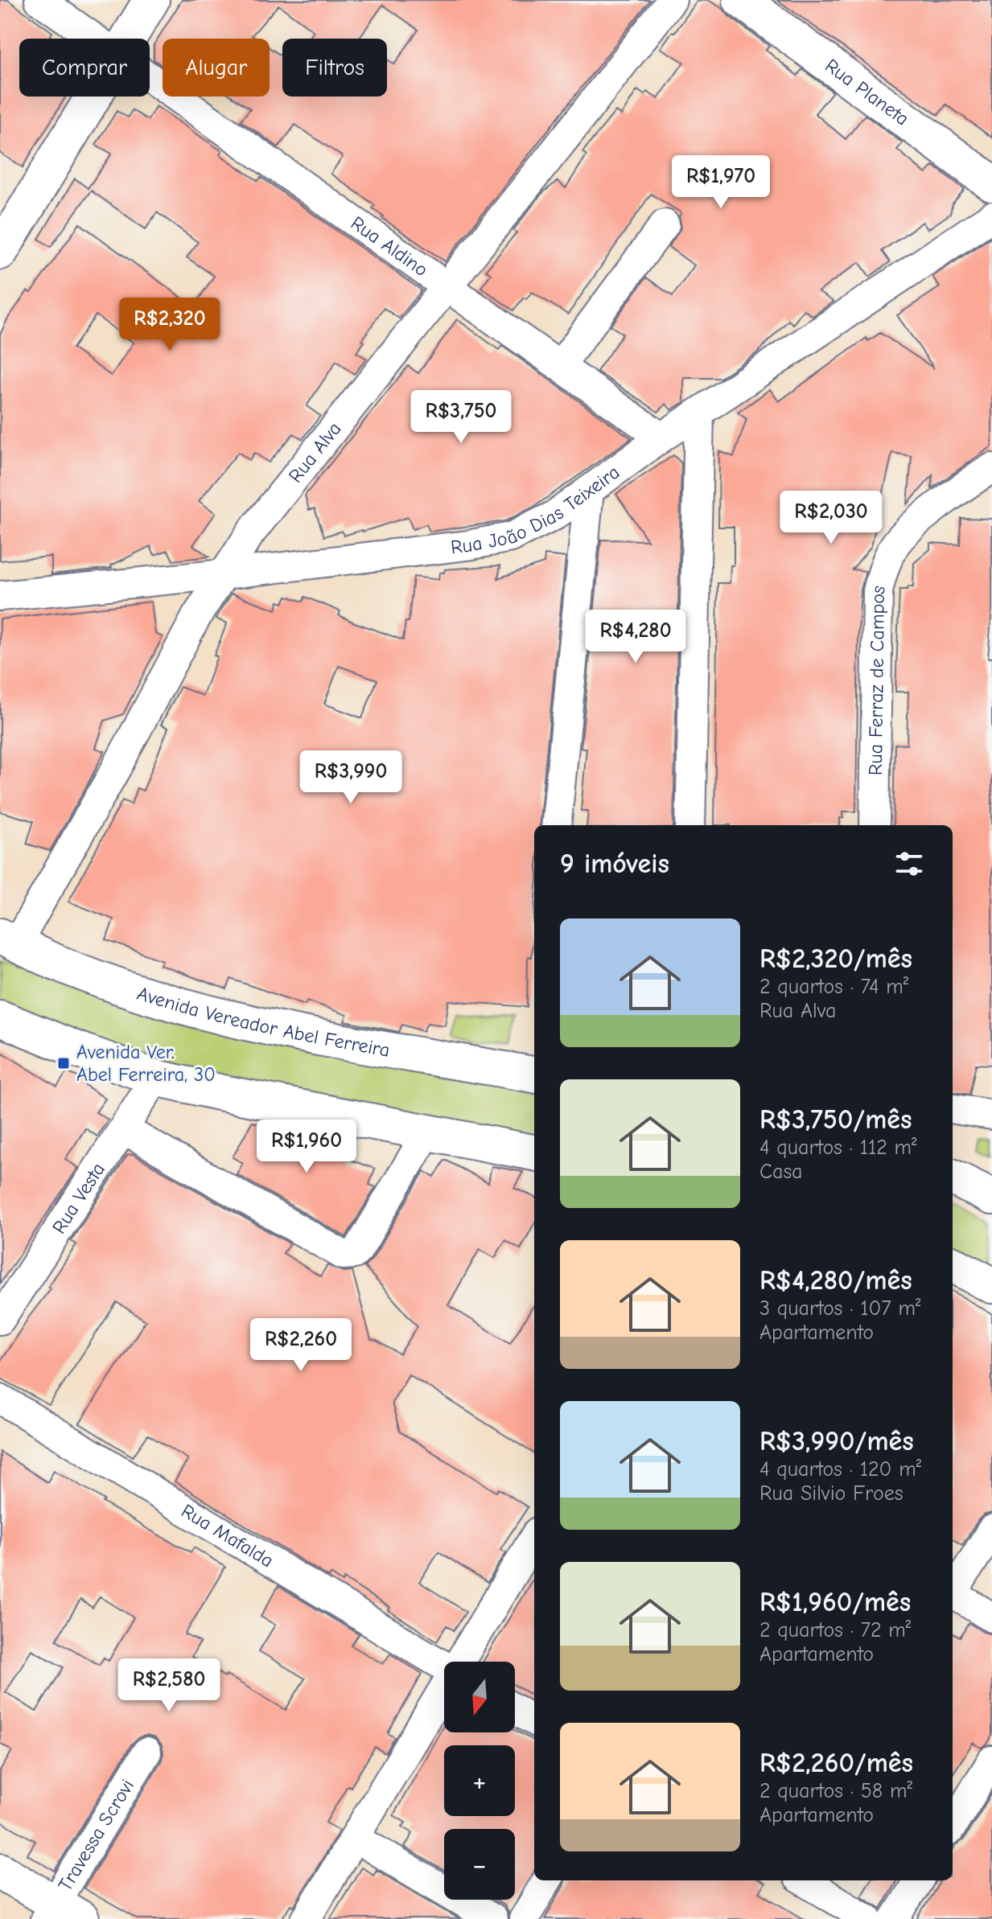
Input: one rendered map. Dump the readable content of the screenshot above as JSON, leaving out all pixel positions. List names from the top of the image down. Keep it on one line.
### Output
{"streets":{"main road":["Rua Planeta","Avenida Vereador Abel Ferreira"],"street":["Rua Aldino","Rua Alva","Rua João Dias Teixeira","Rua Ferraz de Campos","Rua Vesta","Rua Mafalda","Travessa Scrovi"]},"crossings":[["Rua Aldino","Rua Alva"],["Rua Aldino","Rua João Dias Teixeira"],["Rua Alva","Rua João Dias Teixeira"],["Rua Alva","Avenida Vereador Abel Ferreira"]],"places":{"transit":["Avenida Ver. Abel Ferreira, 30"]},"north":"bottom","page":{"chip":["Comprar","Alugar","Filtros"],"price":["R$1,970","R$2,320","R$3,750","R$2,030","R$4,280","R$3,990","R$1,960","R$2,260","R$2,580"],"heading":"9 imóveis","list":[{"name":"R$2,320/mês","note":"2 quartos · 74 m² · Rua Alva"},{"name":"R$3,750/mês","note":"4 quartos · 112 m² · Casa"},{"name":"R$4,280/mês","note":"3 quartos · 107 m² · Apartamento"},{"name":"R$3,990/mês","note":"4 quartos · 120 m² · Rua Silvio Froes"},{"name":"R$1,960/mês","note":"2 quartos · 72 m² · Apartamento"},{"name":"R$2,260/mês","note":"2 quartos · 58 m² · Apartamento"}],"map_buttons":["+","−"]}}
